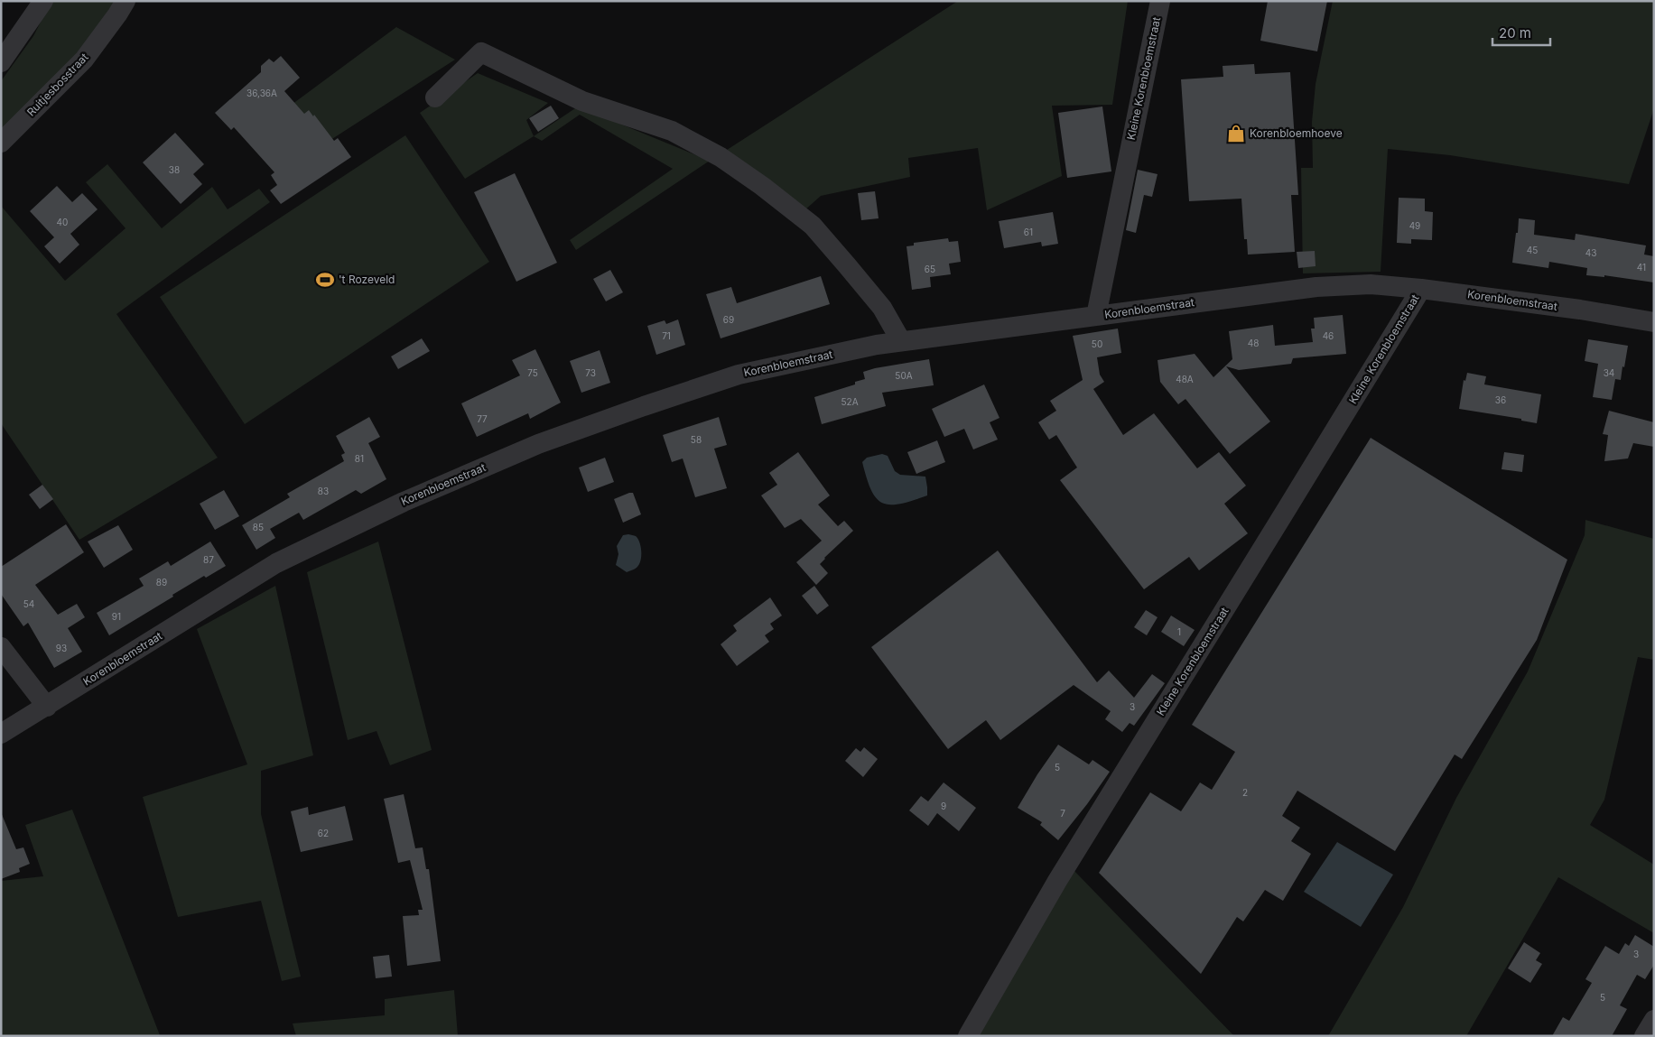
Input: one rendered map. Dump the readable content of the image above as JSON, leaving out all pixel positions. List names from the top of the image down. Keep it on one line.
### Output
{"streets":{"street":["Kleine Korenbloemstraat","Ruitjesbosstraat","Korenbloemstraat"]},"crossings":[["Kleine Korenbloemstraat","Korenbloemstraat"]],"places":{"shop":["Korenbloemhoeve"],"sports":["'t Rozeveld"]},"house_numbers":["36,36A","38","40","49","61","45","43","41","65","69","71","46","48","50","75","73","34","50A","48A","36","52A","77","58","81","83","85","87","89","54","91","1","93","3","5","2","9","7","62","3","5"],"scale_bar":"20 m"}
